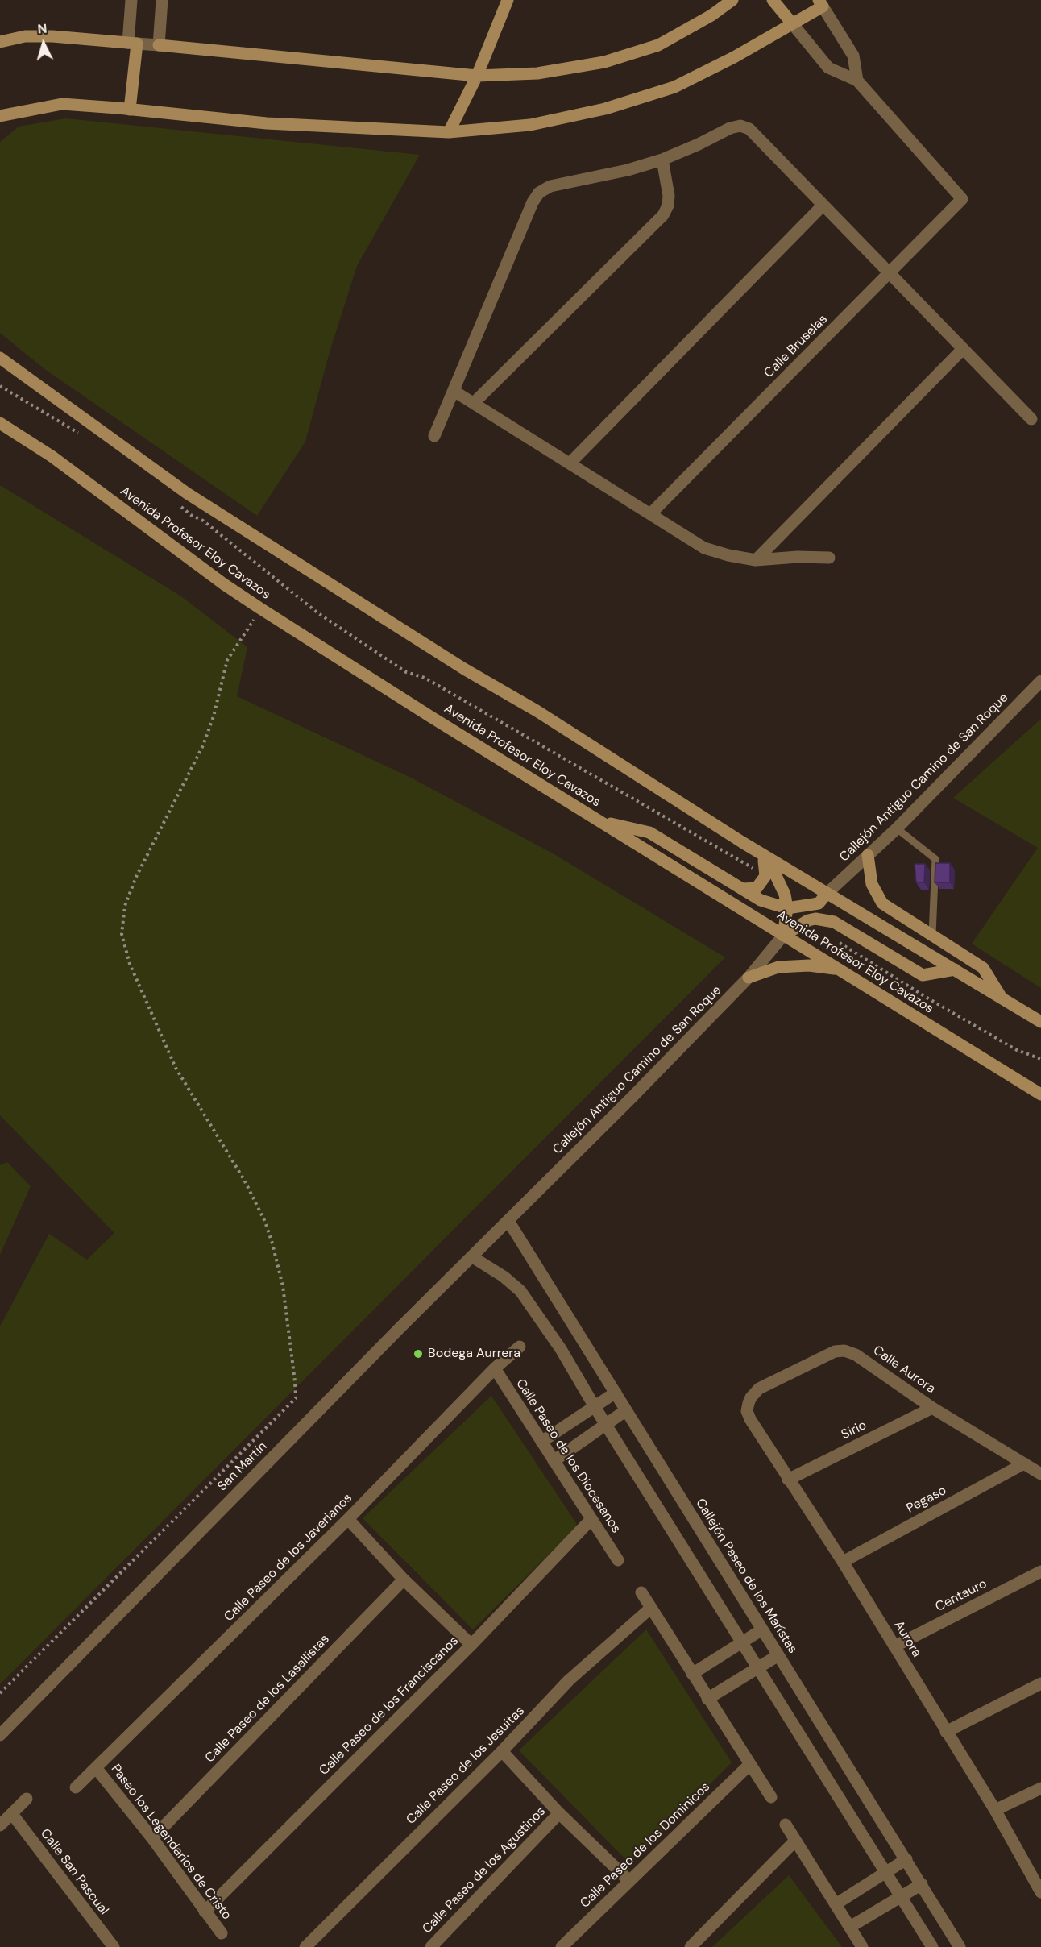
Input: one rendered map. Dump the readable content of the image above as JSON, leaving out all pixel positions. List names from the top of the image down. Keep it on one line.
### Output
{"streets":{"main road":["Avenida Profesor Eloy Cavazos"],"street":["Calle Bruselas","Callejón Antiguo Camino de San Roque","Calle Aurora","Sirio","Calle Paseo de los Diocesanos","San Martín","Pegaso","Calle Paseo de los Javerianos","Callejón Paseo de los Marístas","Centauro","Aurora","Calle Paseo de los Lasallistas","Calle Paseo de los Franciscanos","Calle Paseo de los Jesuitas","Paseo los Legendarios de Cristo","Calle Paseo de los Dominicos","Calle Paseo de los Agustinos","Calle San Pascual"]},"crossings":[["Avenida Profesor Eloy Cavazos","Callejón Antiguo Camino de San Roque"],["Callejón Antiguo Camino de San Roque","San Martín"],["Callejón Antiguo Camino de San Roque","Callejón Paseo de los Marístas"],["Calle Aurora","Sirio"],["Calle Aurora","Pegaso"],["Calle Aurora","Aurora"],["Sirio","Aurora"],["Calle Paseo de los Diocesanos","Calle Paseo de los Javerianos"],["Calle Paseo de los Diocesanos","Calle Paseo de los Franciscanos"],["San Martín","Callejón Paseo de los Marístas"],["Pegaso","Aurora"],["Calle Paseo de los Javerianos","Paseo los Legendarios de Cristo"],["Centauro","Aurora"],["Calle Paseo de los Lasallistas","Paseo los Legendarios de Cristo"],["Calle Paseo de los Franciscanos","Paseo los Legendarios de Cristo"]],"places":["Bodega Aurrera"],"north":"top"}
